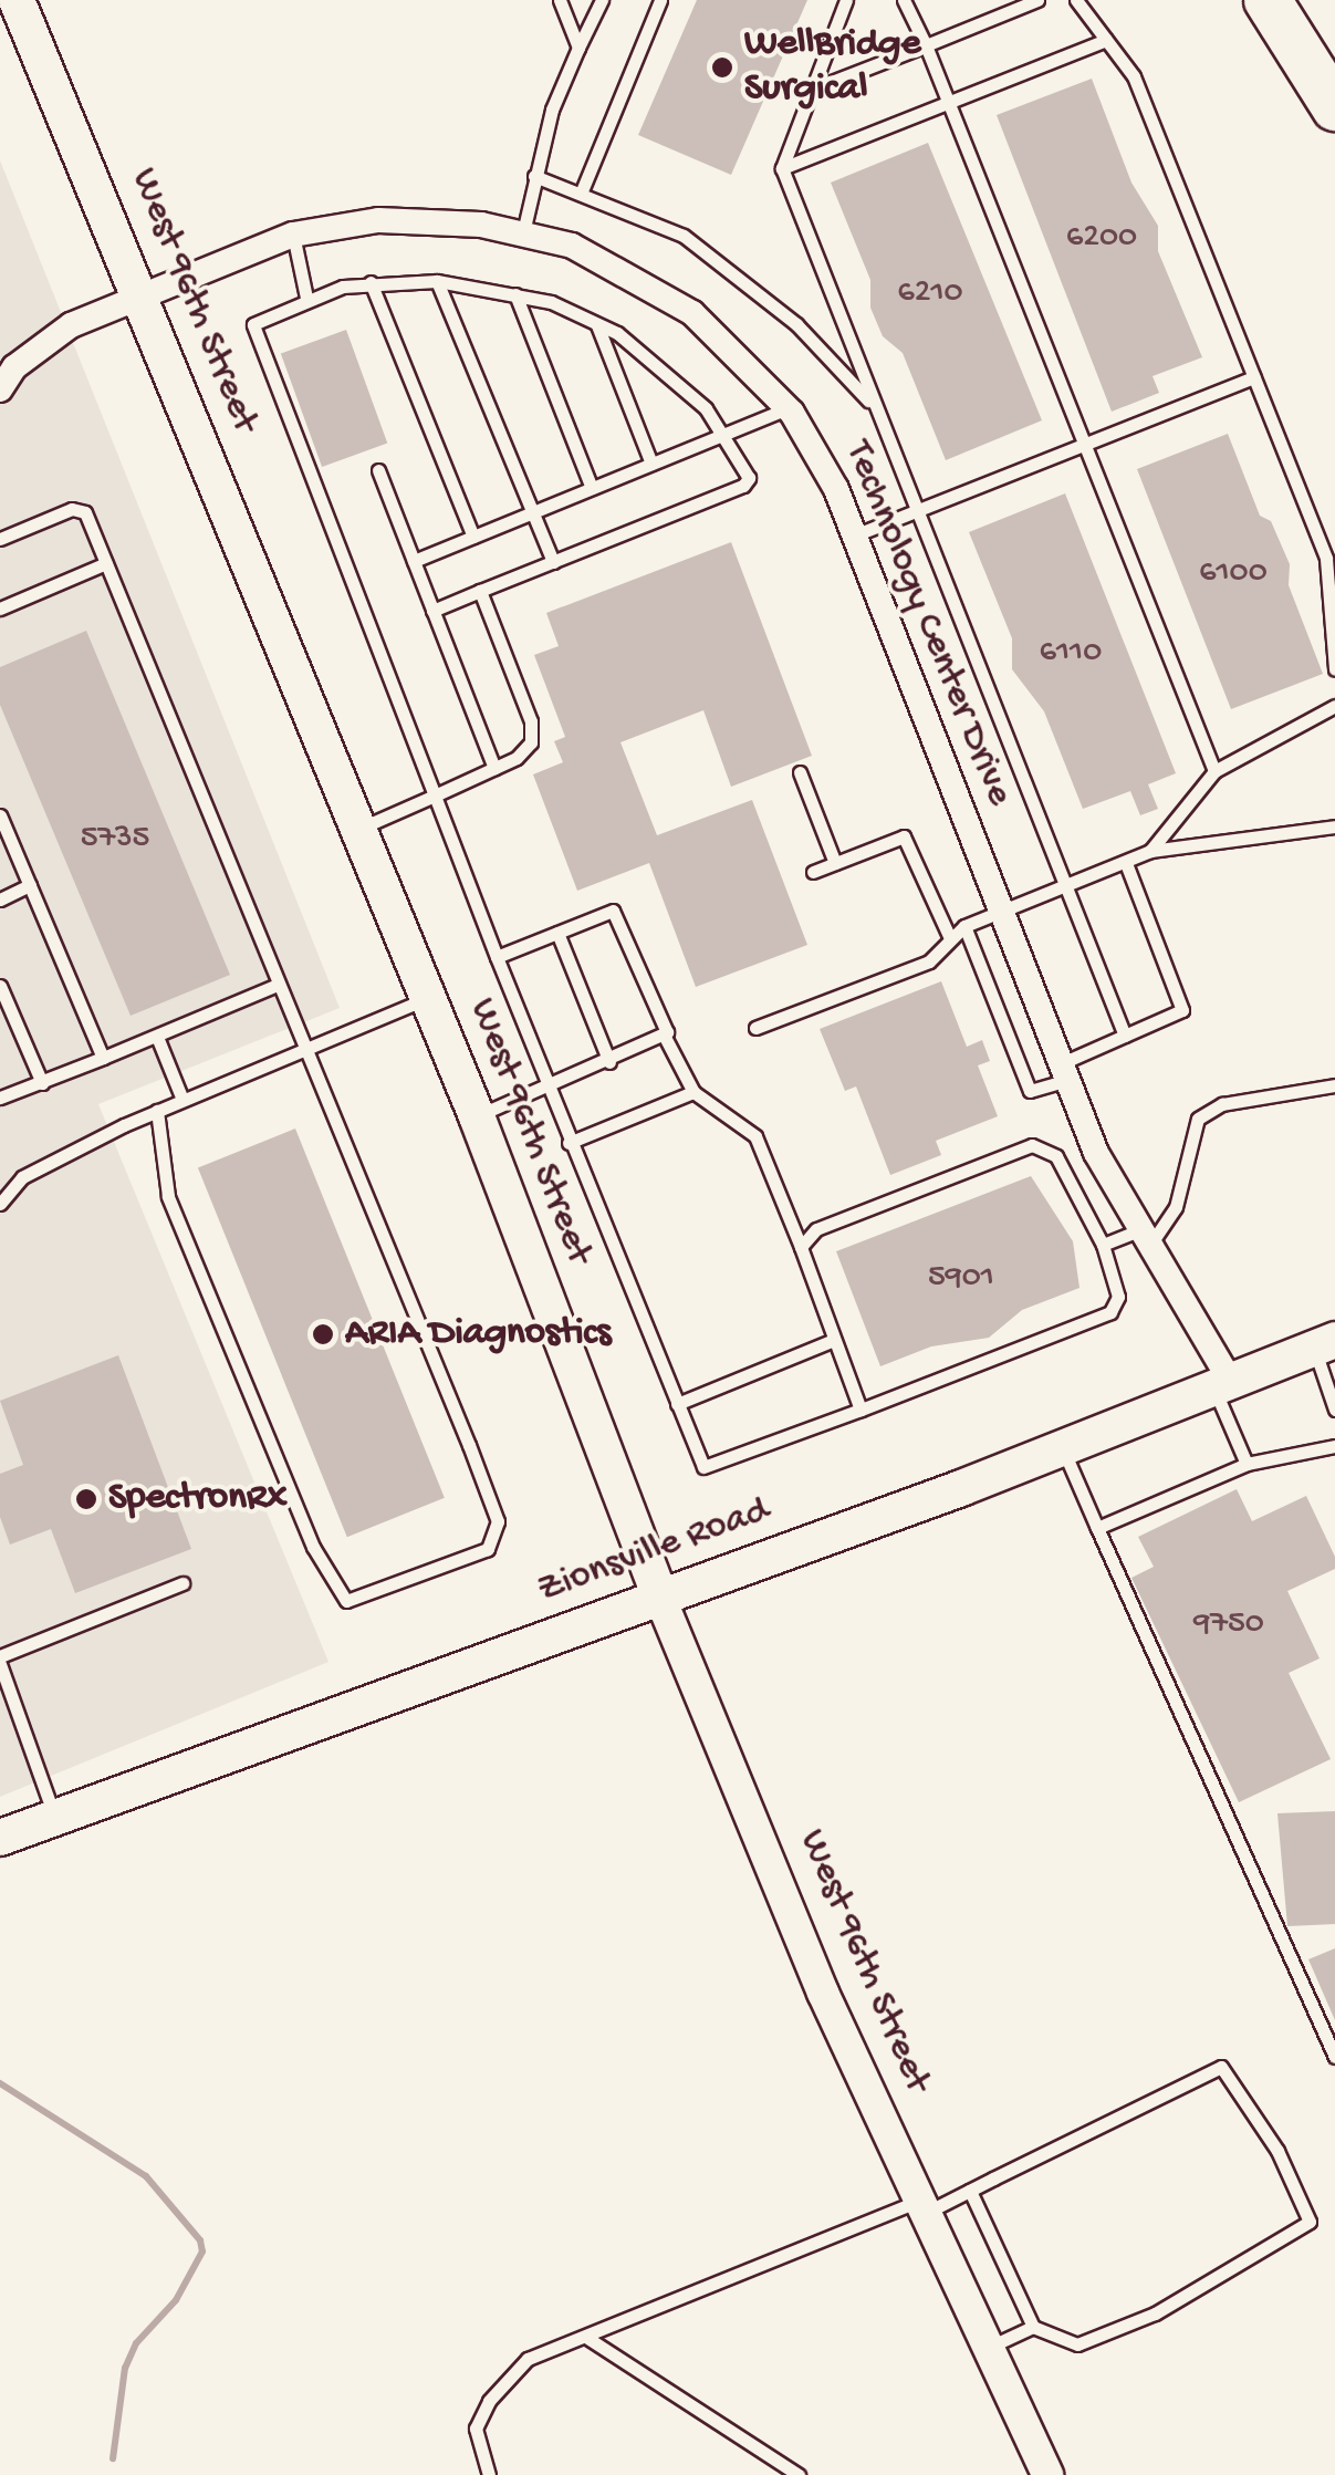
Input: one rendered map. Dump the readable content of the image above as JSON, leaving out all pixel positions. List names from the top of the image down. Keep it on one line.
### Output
{"streets":{"main road":["West 96th Street","Zionsville Road"],"street":["Technology Center Drive"]},"crossings":[["West 96th Street","Technology Center Drive"],["West 96th Street","Zionsville Road"],["Technology Center Drive","Zionsville Road"]],"places":["WellBridge Surgical","ARIA Diagnostics","SpectronRx"],"house_numbers":["6200","6210","6100","6110","5735","5901","9750"]}
